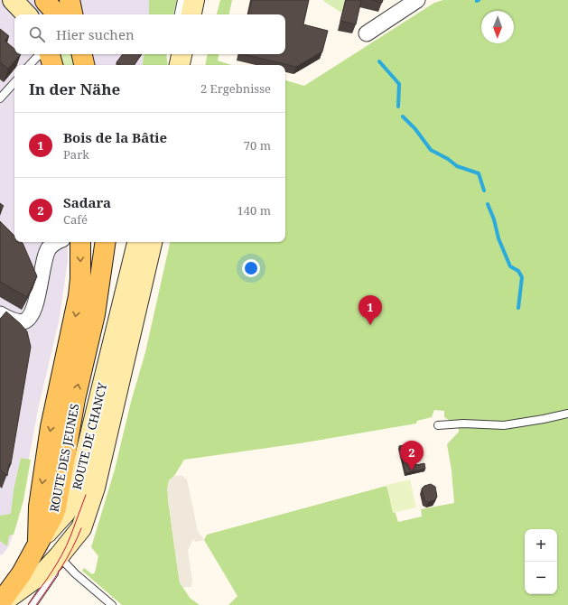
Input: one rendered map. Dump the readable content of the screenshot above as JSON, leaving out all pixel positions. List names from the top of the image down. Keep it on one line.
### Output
{"streets":{"main road":["ROUTE DE CHANCY","ROUTE DES JEUNES"]},"crossings":[["ROUTE DE CHANCY","ROUTE DES JEUNES"]],"north":"bottom","page":{"search":"Hier suchen","heading":["In der Nähe","2 Ergebnisse"],"list":[{"mark":"1","name":"Bois de la Bâtie","note":"Park","value":"70 m"},{"mark":"2","name":"Sadara","note":"Café","value":"140 m"}],"pins":["1","2"],"map_buttons":["+","−"]}}
